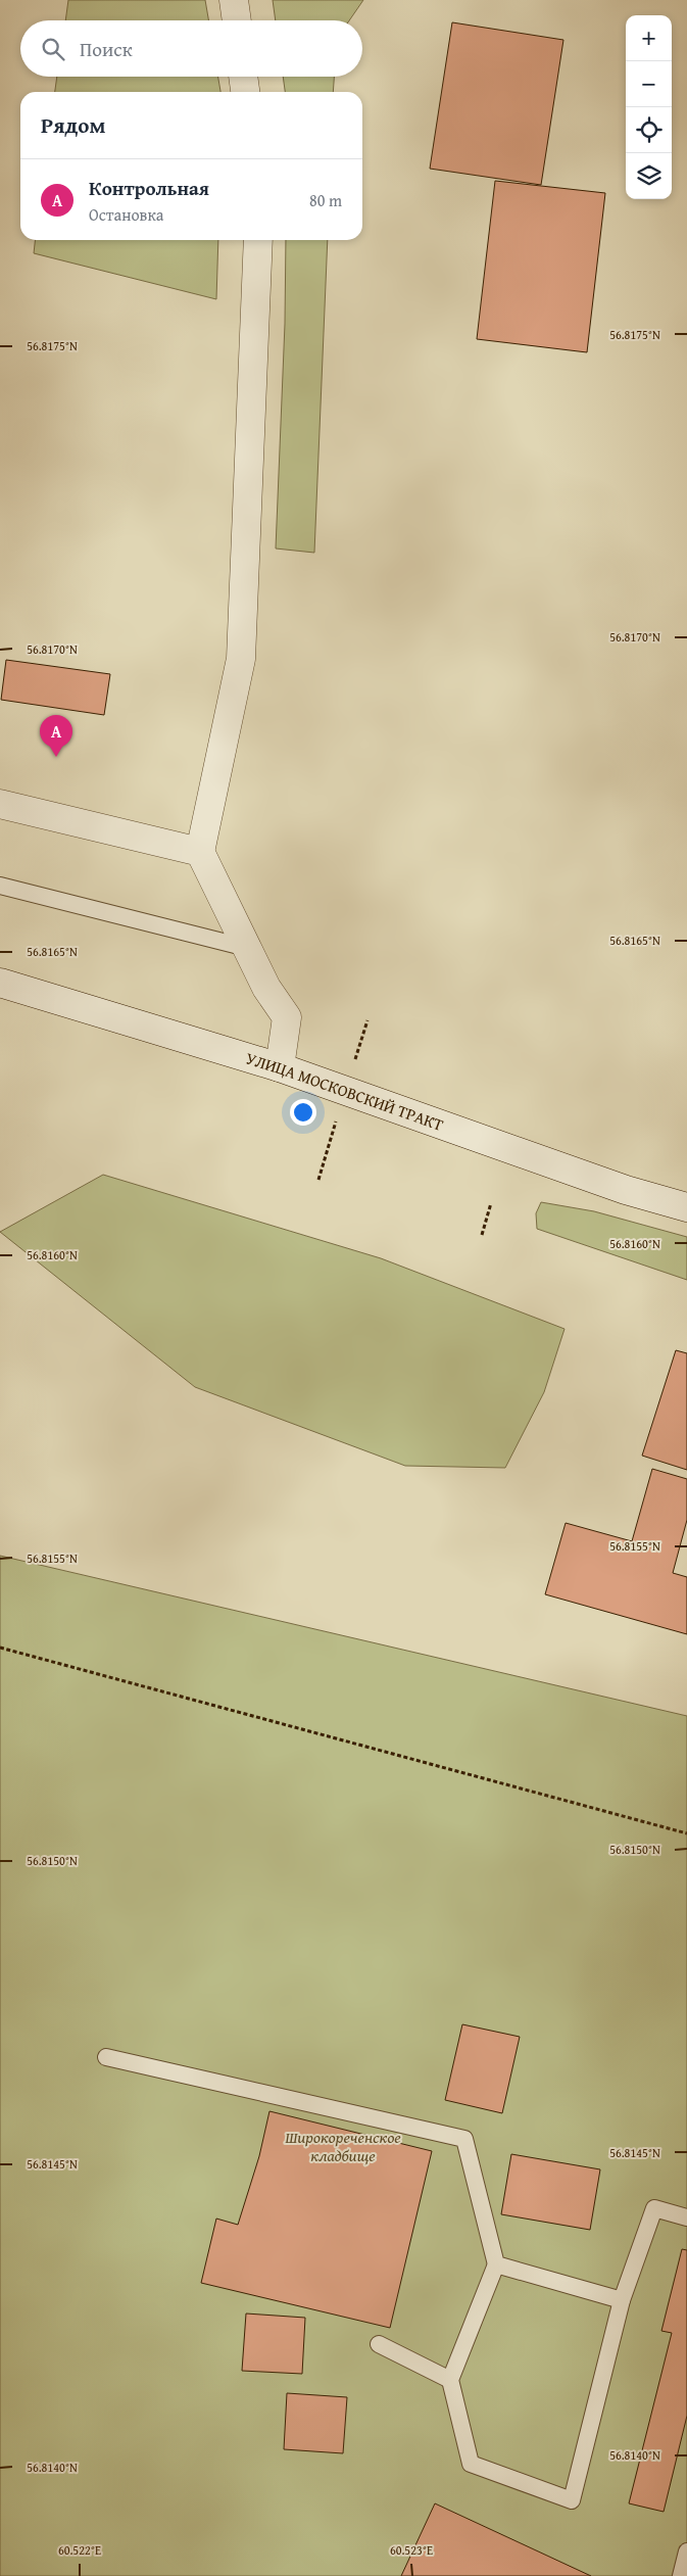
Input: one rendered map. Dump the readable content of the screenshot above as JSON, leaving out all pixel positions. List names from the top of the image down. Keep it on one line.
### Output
{"streets":{"street":["УЛИЦА МОСКОВСКИЙ ТРАКТ"]},"parks":["Широкореченское кладбище"],"page":{"map_buttons":["+","−"],"search":"Поиск","heading":"Рядом","list":[{"mark":"A","name":"Контрольная","note":"Остановка","value":"80 m"}],"pins":"A"},"coordinates":["56.8175°N","56.8170°N","56.8165°N","56.8160°N","56.8155°N","56.8150°N","56.8145°N","56.8140°N","60.522°E","60.523°E"]}
